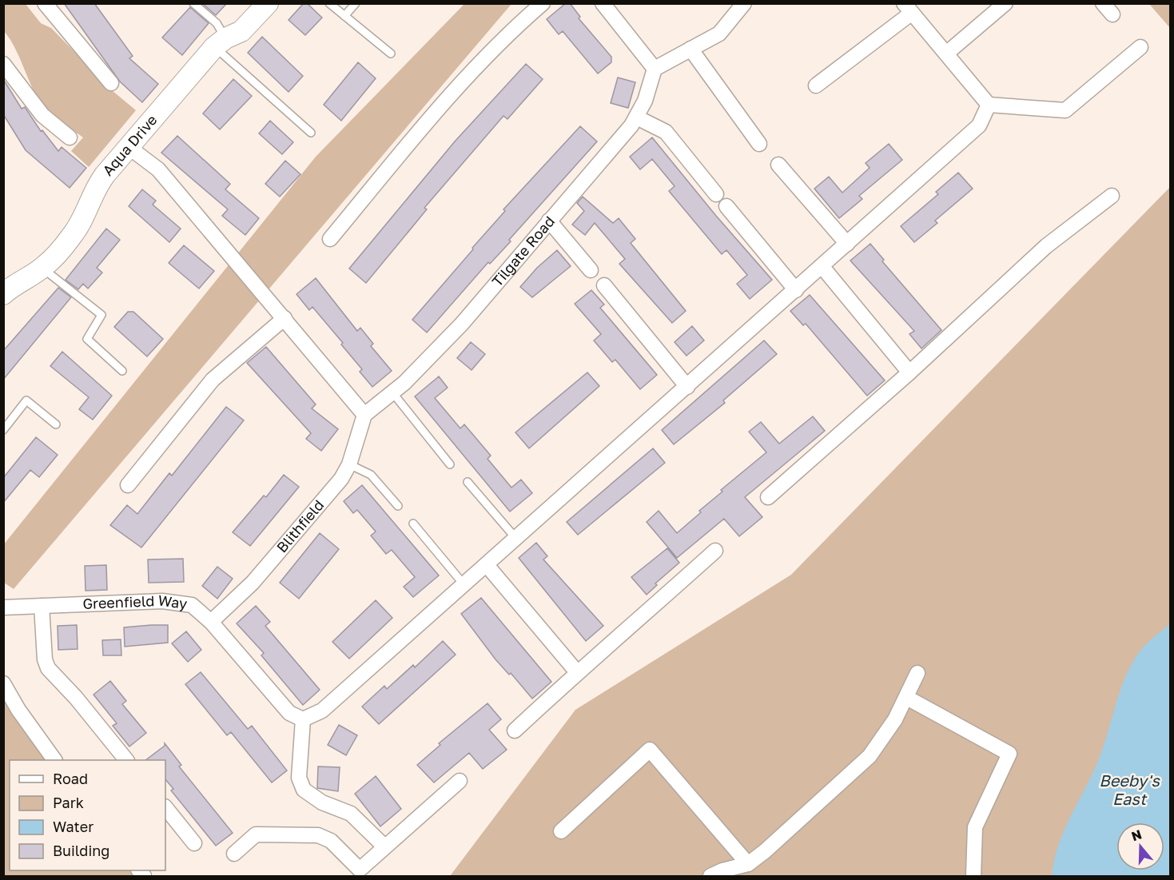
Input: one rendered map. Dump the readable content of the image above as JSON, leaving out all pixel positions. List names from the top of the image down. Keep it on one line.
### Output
{"streets":{"street":["Aqua Drive","Tilgate Road","Blithfield","Greenfield Way"]},"crossings":[["Tilgate Road","Blithfield"],["Blithfield","Greenfield Way"]],"water":["Beeby's East"],"legend":["Road","Park","Water","Building"],"north":"top"}
